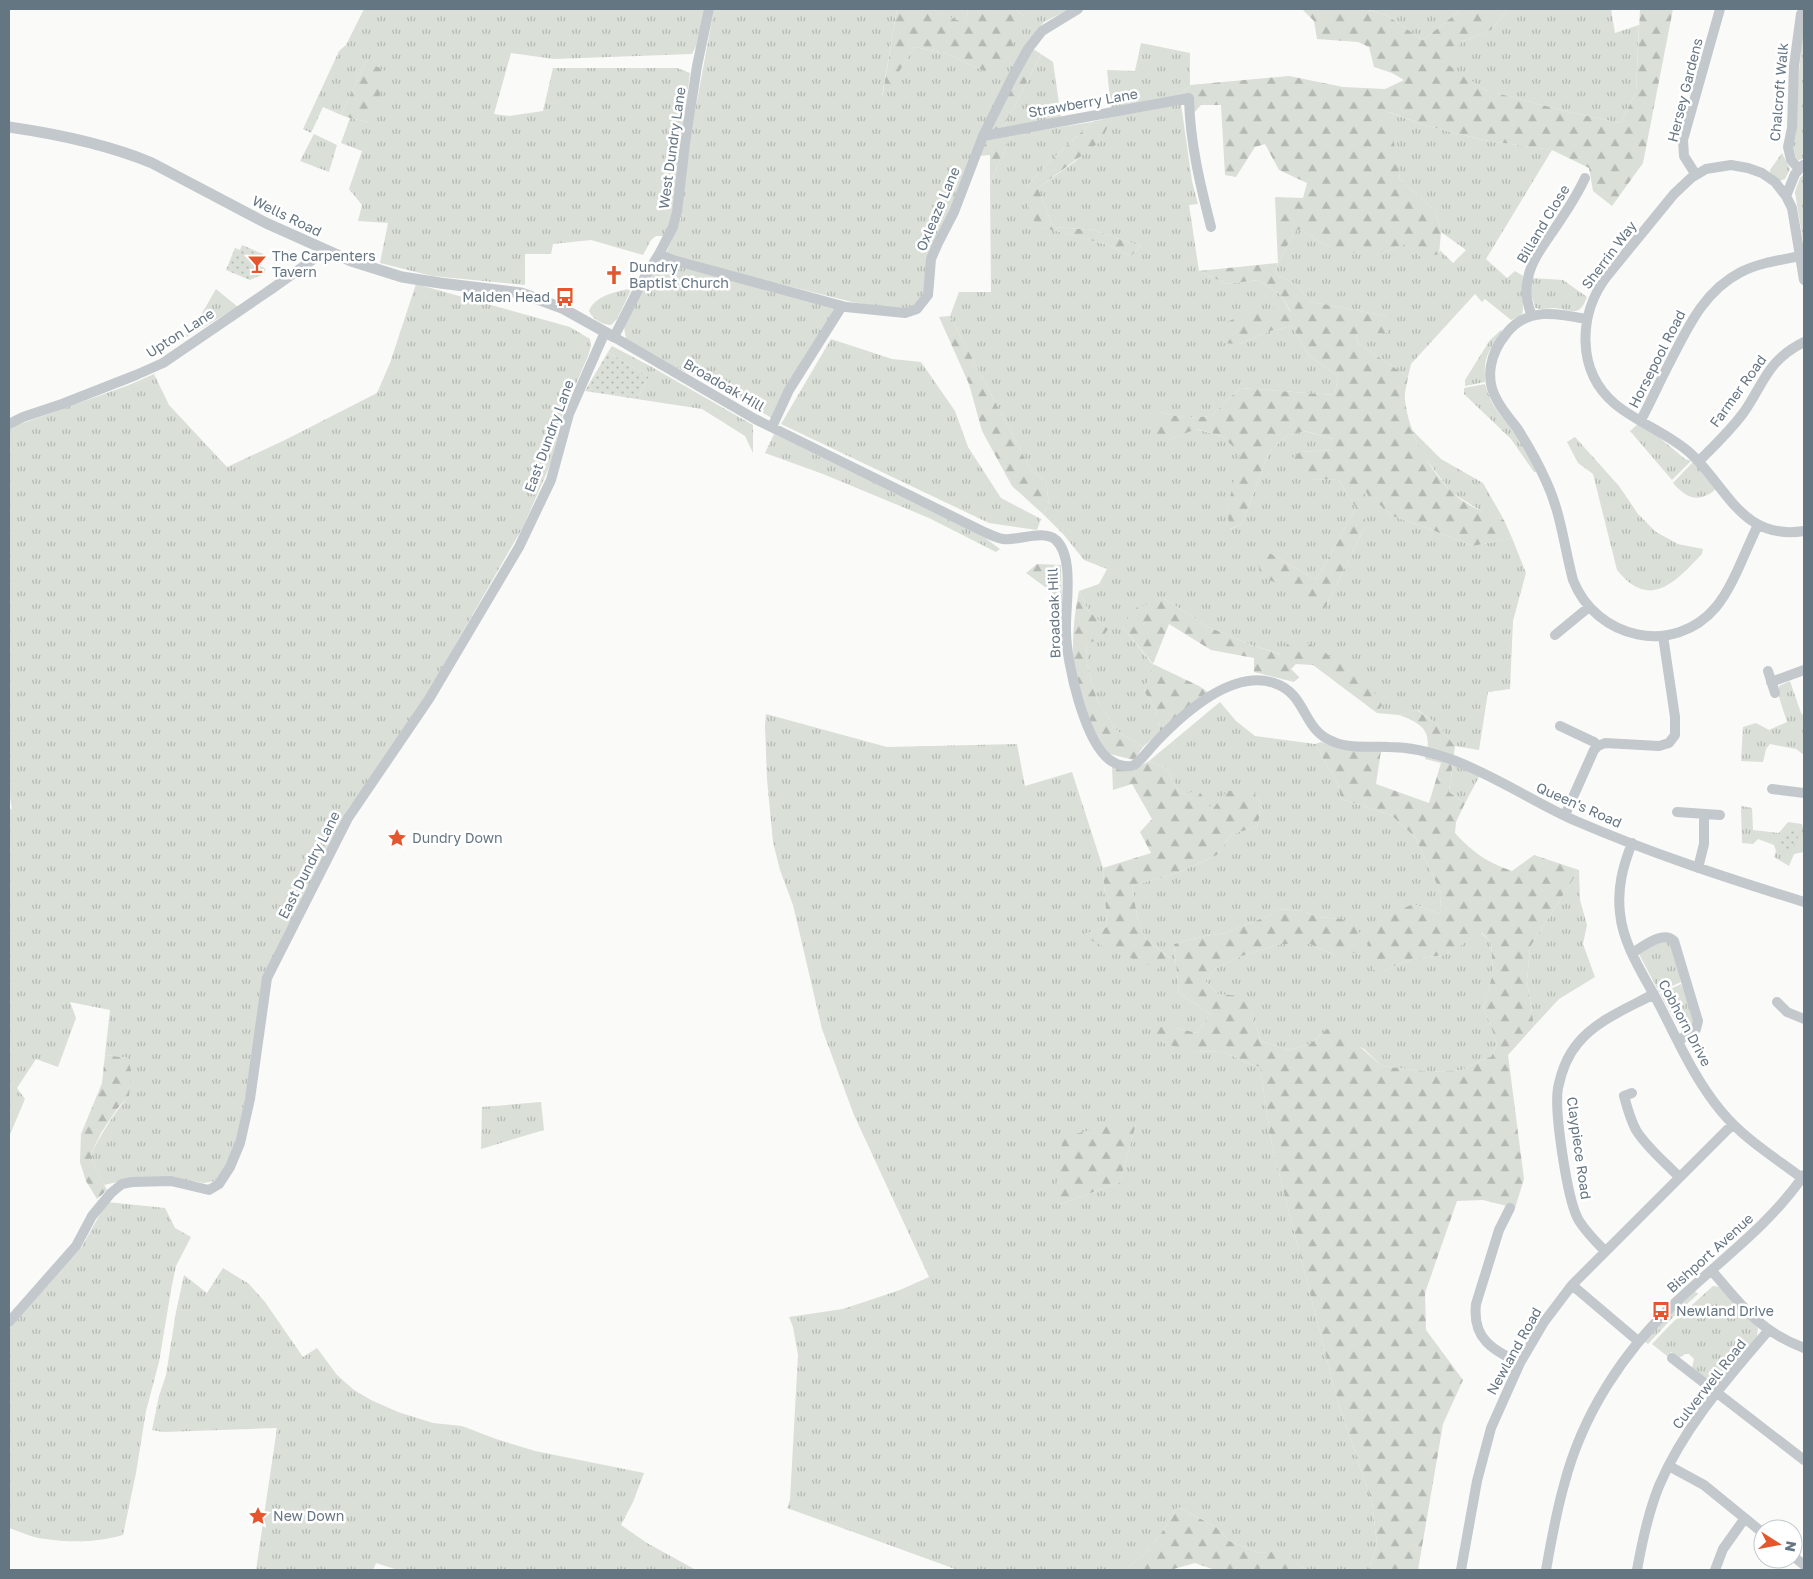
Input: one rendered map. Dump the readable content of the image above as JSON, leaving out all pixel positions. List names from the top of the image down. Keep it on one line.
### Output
{"streets":{"street":["Hersey Gardens","Chalcroft Walk","Strawberry Lane","West Dundry Lane","Oxleaze Lane","Wells Road","Billand Close","Sherrin Way","Upton Lane","Horsepool Road","Broadoak Hill","Farmer Road","East Dundry Lane","Queen's Road","Cobhorn Drive","Claypiece Road","Bishport Avenue","Newland Road","Culverwell Road"]},"crossings":[["Hersey Gardens","Sherrin Way"],["Strawberry Lane","Oxleaze Lane"],["West Dundry Lane","Oxleaze Lane"],["West Dundry Lane","Wells Road"],["West Dundry Lane","Broadoak Hill"],["West Dundry Lane","East Dundry Lane"],["Wells Road","Upton Lane"],["Wells Road","Broadoak Hill"],["Wells Road","East Dundry Lane"],["Sherrin Way","Horsepool Road"],["Sherrin Way","Farmer Road"],["Broadoak Hill","East Dundry Lane"],["Broadoak Hill","Queen's Road"],["Queen's Road","Cobhorn Drive"],["Cobhorn Drive","Claypiece Road"],["Cobhorn Drive","Bishport Avenue"],["Cobhorn Drive","Newland Road"],["Claypiece Road","Newland Road"]],"places":{"bar":["The Carpenters Tavern"],"church":["Dundry Baptist Church"],"bus stop":["Maiden Head","Newland Drive"],"place":["Dundry Down","New Down"]},"north":"right"}
